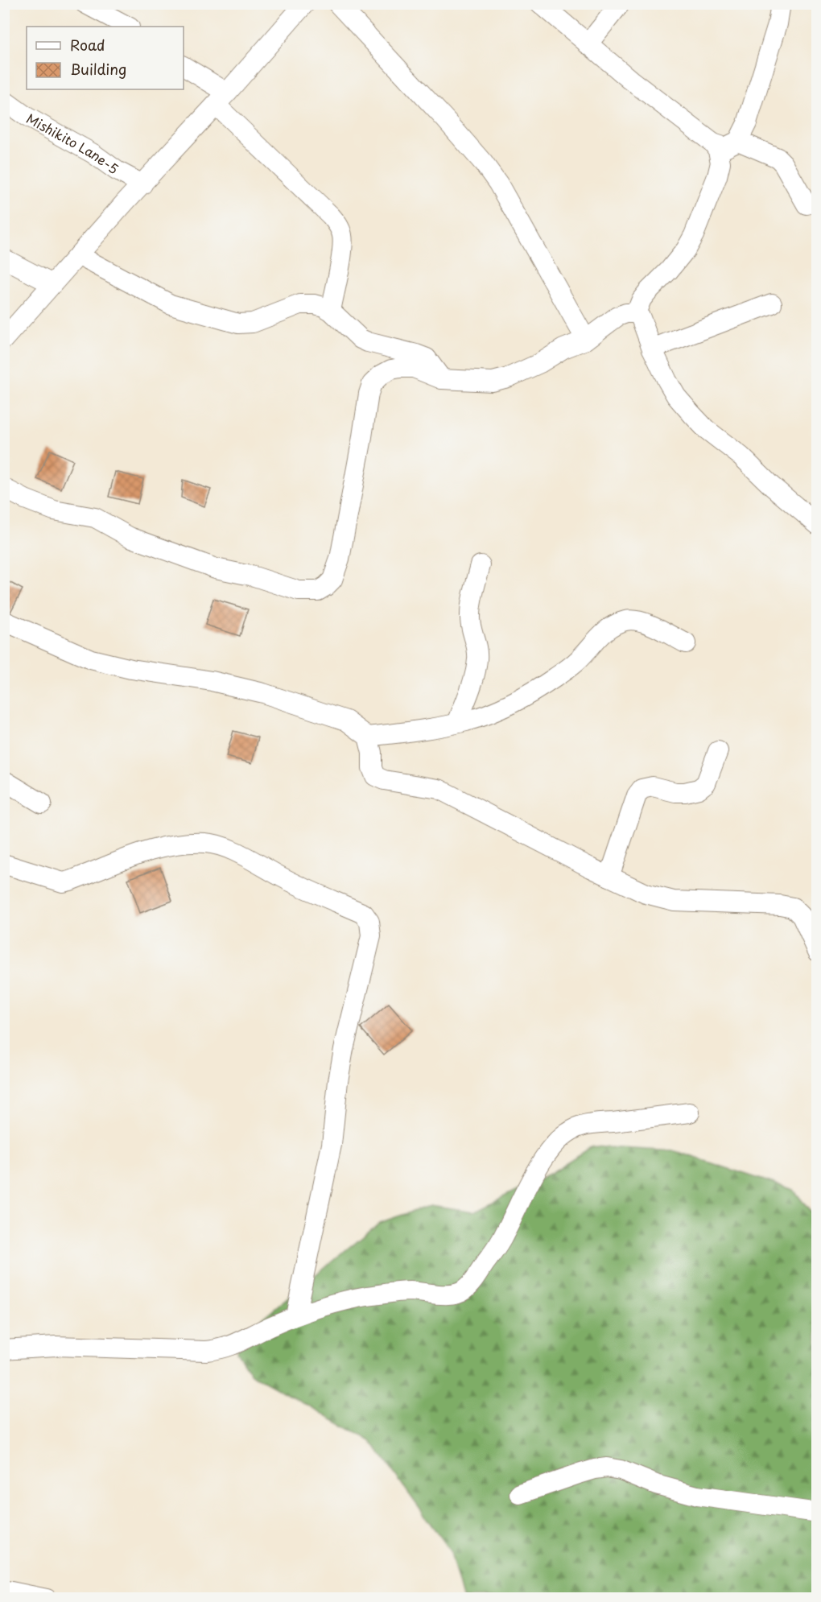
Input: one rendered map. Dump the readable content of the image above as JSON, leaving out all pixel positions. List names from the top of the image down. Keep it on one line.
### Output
{"streets":{"street":["Mishikito Lane-5"]},"legend":["Road","Building"]}
